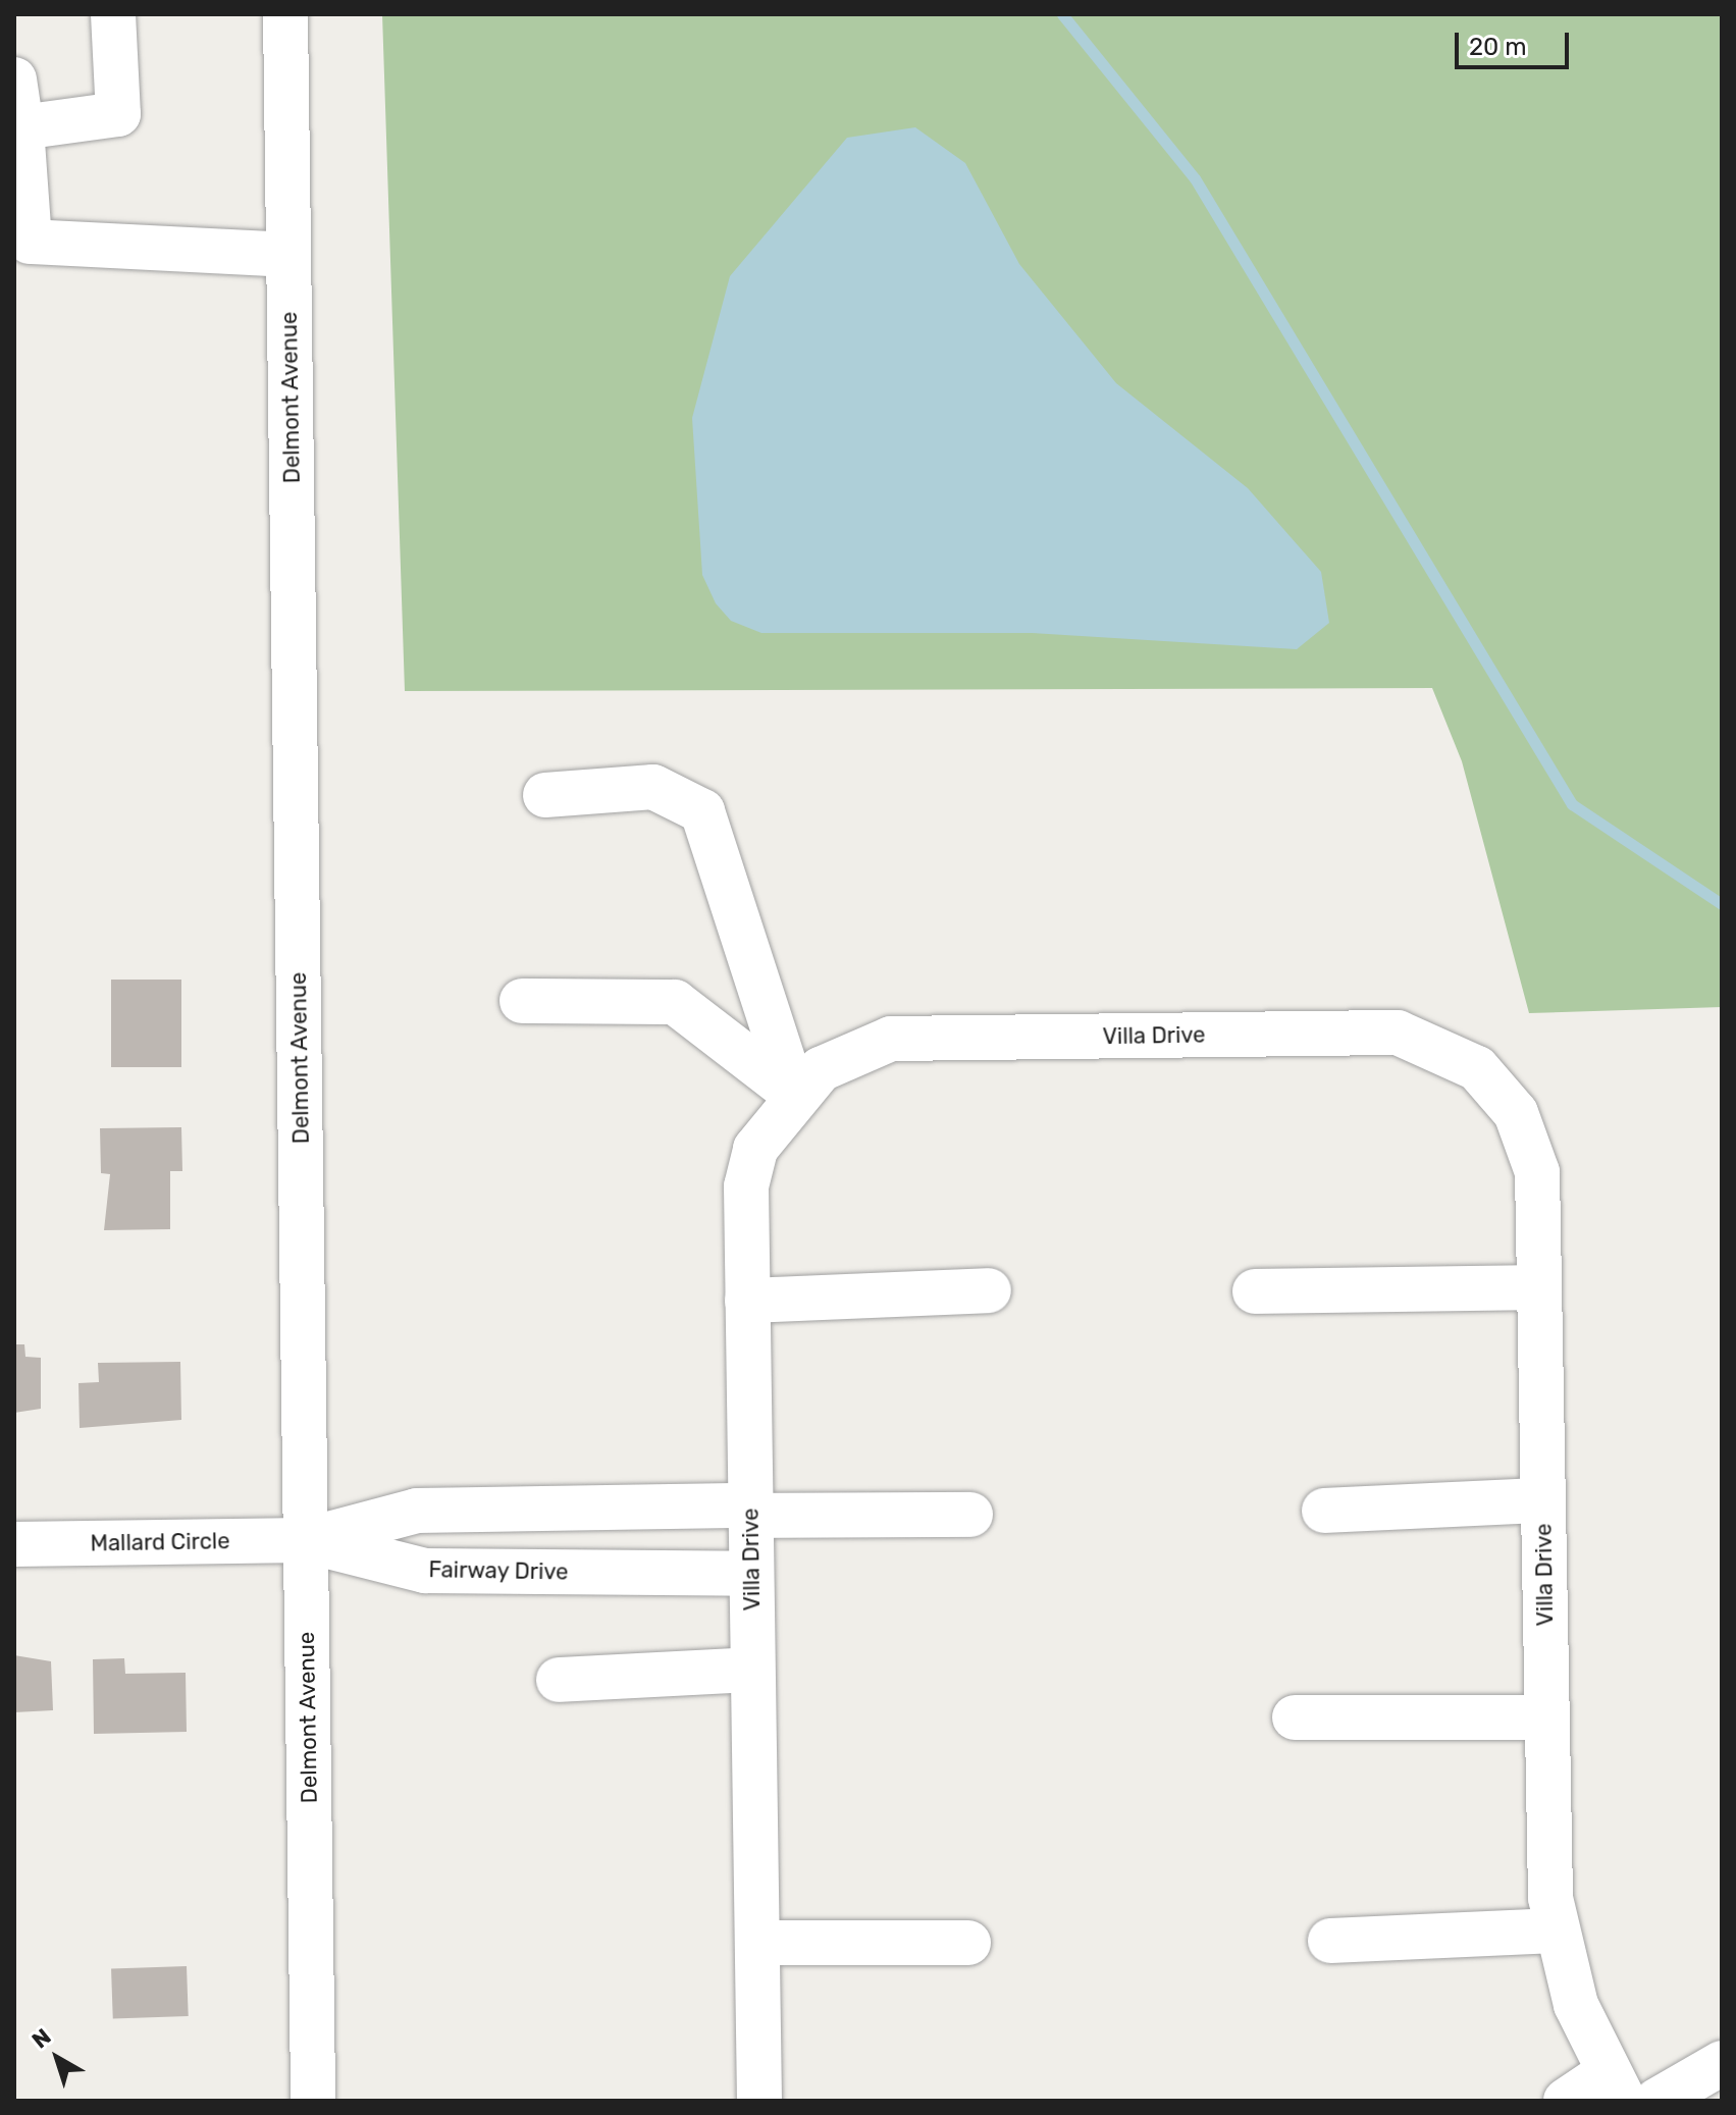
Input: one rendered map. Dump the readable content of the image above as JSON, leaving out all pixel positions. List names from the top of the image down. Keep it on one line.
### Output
{"streets":{"street":["Delmont Avenue","Villa Drive","Mallard Circle","Fairway Drive"]},"crossings":[["Delmont Avenue","Mallard Circle"],["Delmont Avenue","Fairway Drive"],["Villa Drive","Fairway Drive"],["Mallard Circle","Fairway Drive"]],"scale_bar":"20 m","north":"top left"}
